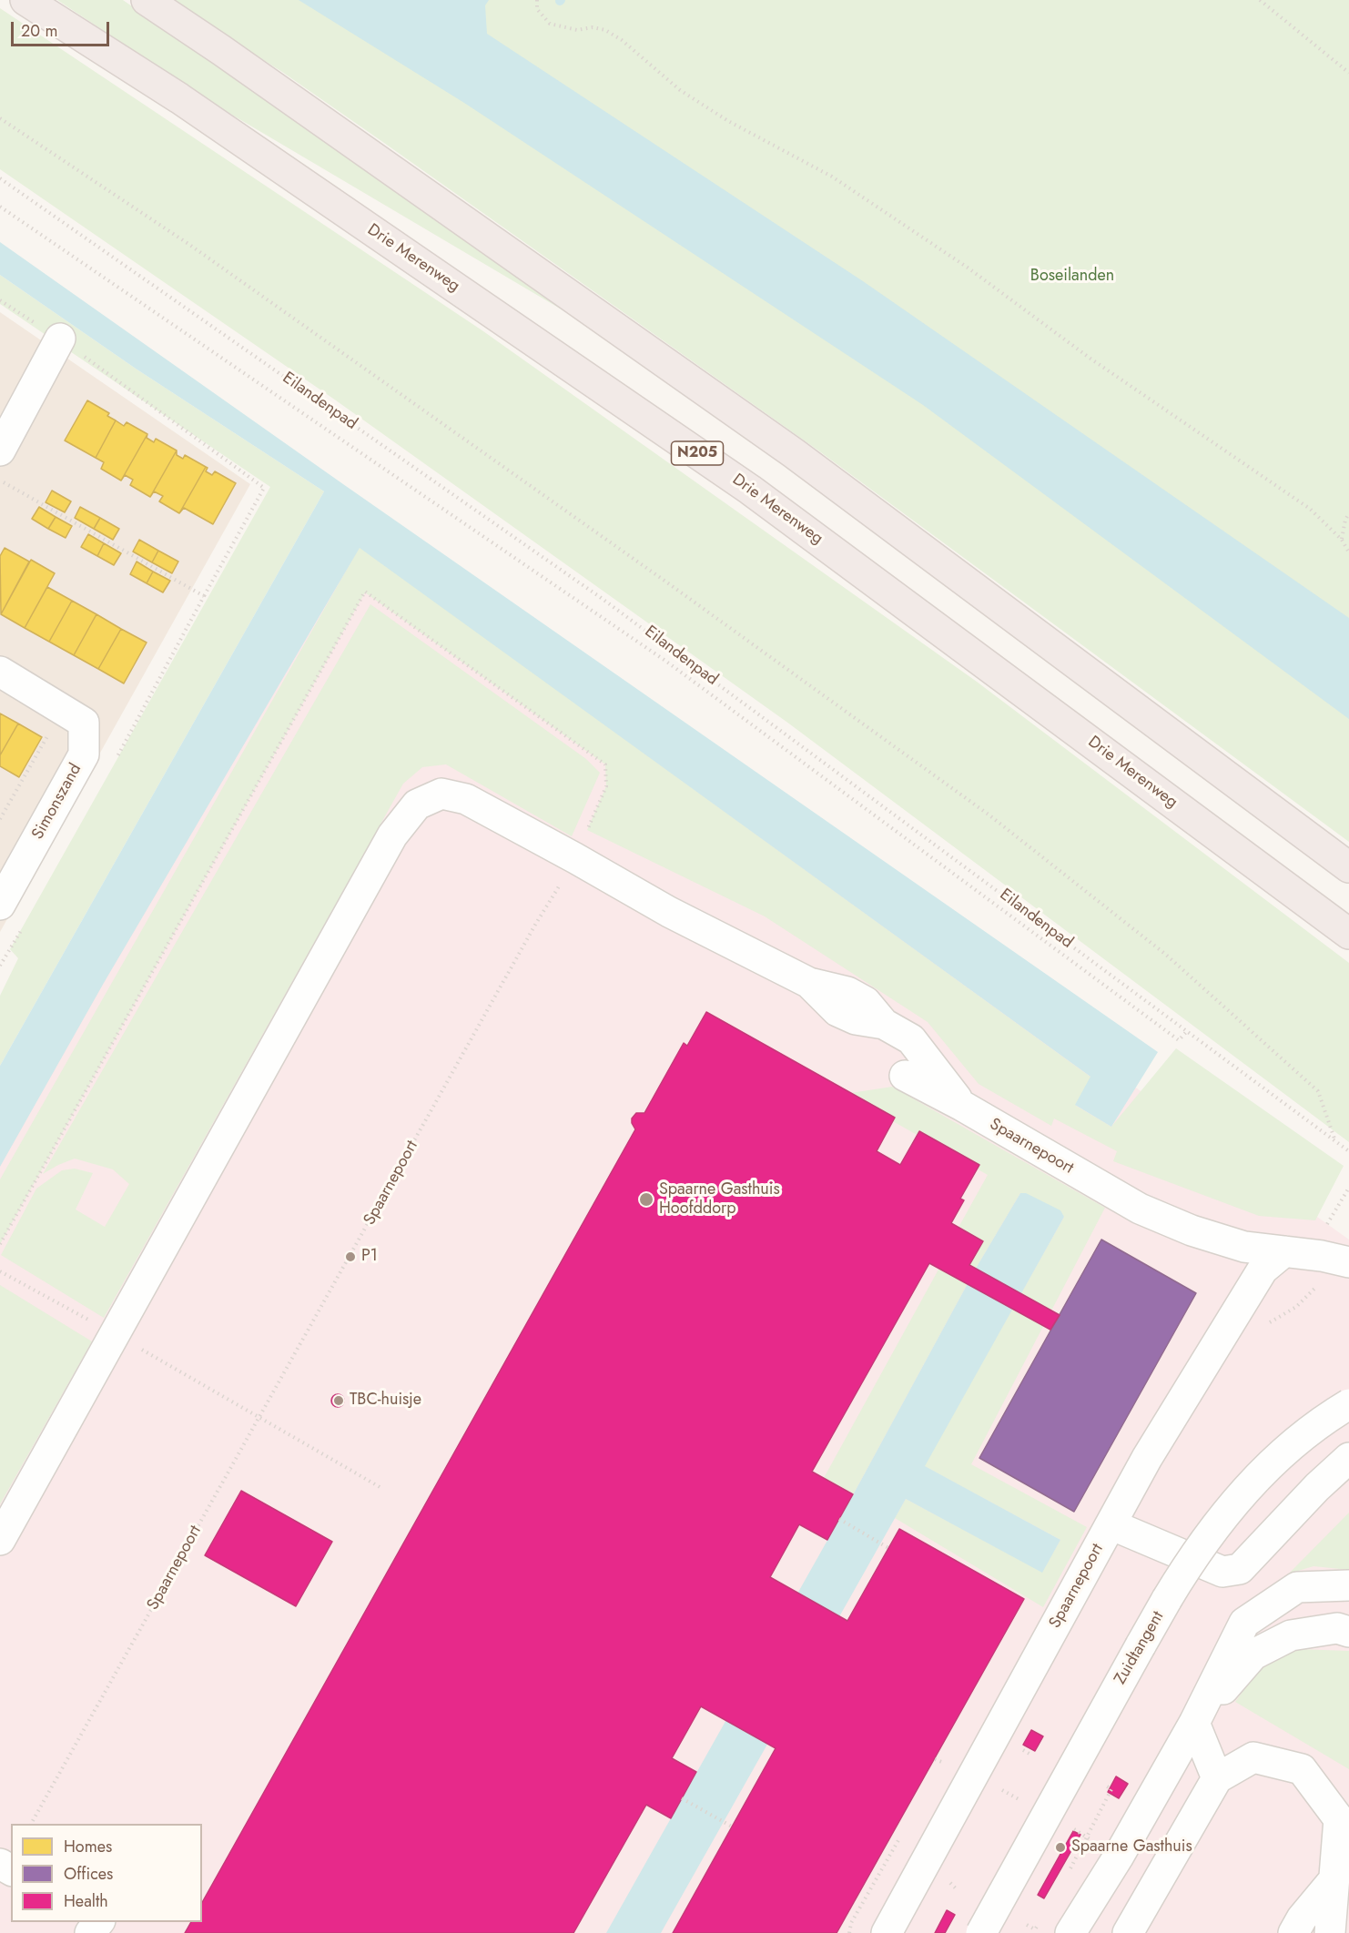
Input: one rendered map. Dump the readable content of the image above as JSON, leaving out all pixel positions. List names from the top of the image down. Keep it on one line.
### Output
{"streets":{"highway":["Drie Merenweg","N205"],"street":["Simonszand","Spaarnepoort","Zuidtangent"],"path":["Eilandenpad"]},"parks":["Boseilanden"],"places":["Spaarne Gasthuis Hoofddorp","P1","TBC-huisje","Spaarne Gasthuis"],"legend":["Homes","Offices","Health"],"scale_bar":"20 m"}
